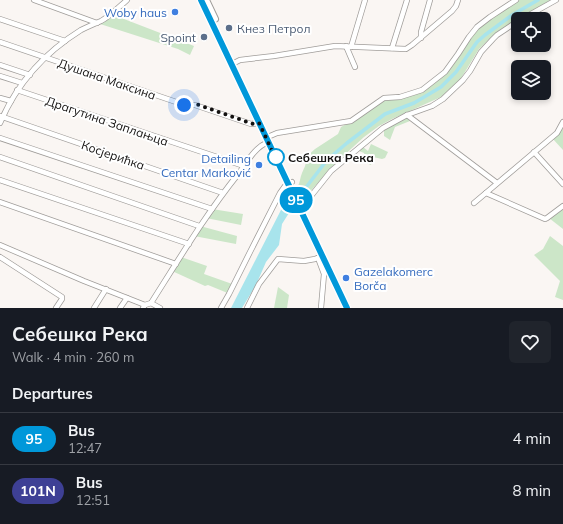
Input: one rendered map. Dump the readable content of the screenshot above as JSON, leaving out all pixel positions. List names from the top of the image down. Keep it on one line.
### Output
{"streets":{"street":["Душана Максина","Драгутина Заплањца","Косјерићка"]},"places":["Woby haus","Кнез Петрол","Spoint","Себешка Река","Detailing Centar Marković","Gazelakomerc Borča"],"lines":["bus line 95"],"page":{"on_map":"95","heading":[["Себешка Река","Walk · 4 min · 260 m"],"Departures"],"list":[{"mark":"95","name":"Bus","note":"12:47","value":"4 min"},{"mark":"101N","name":"Bus","note":"12:51","value":"8 min"}]}}
